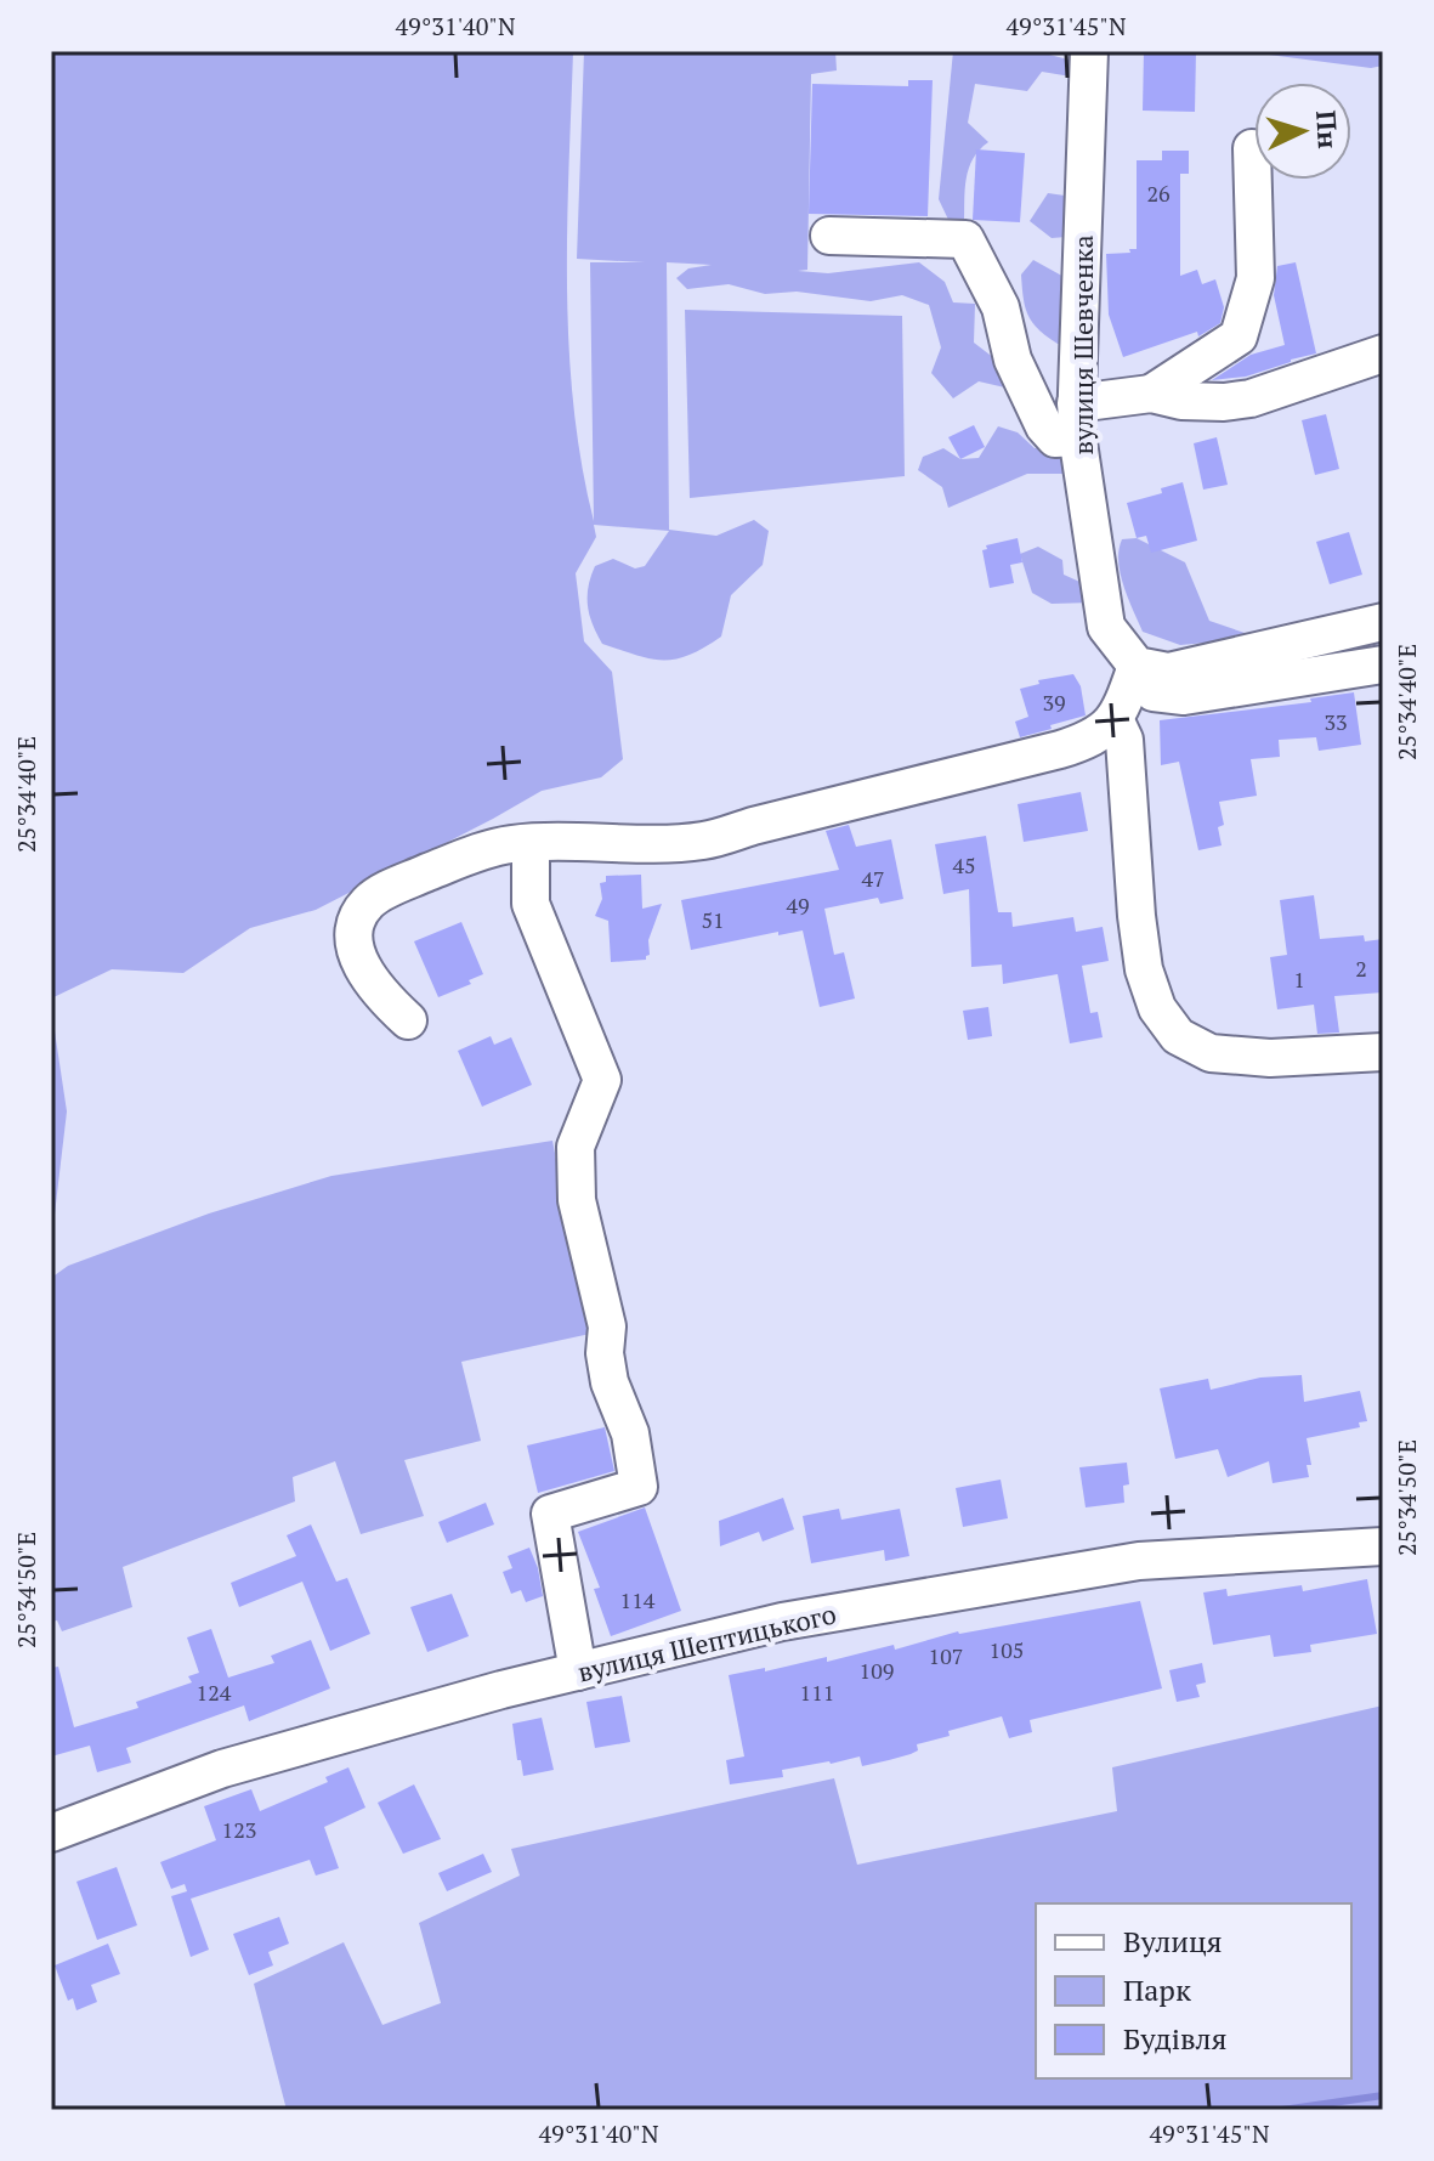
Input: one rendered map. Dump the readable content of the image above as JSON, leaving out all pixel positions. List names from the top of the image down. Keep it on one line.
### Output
{"streets":{"street":["вулиця Шевченка","вулиця Шептицького"]},"house_numbers":["26","39","33","45","47","49","51","2","1","114","105","107","109","124","111","123"],"legend":["Вулиця","Парк","Будівля"],"north":"right","coordinates":["49°31'40\"N","49°31'45\"N","25°34'40\"E","25°34'50\"E"]}
